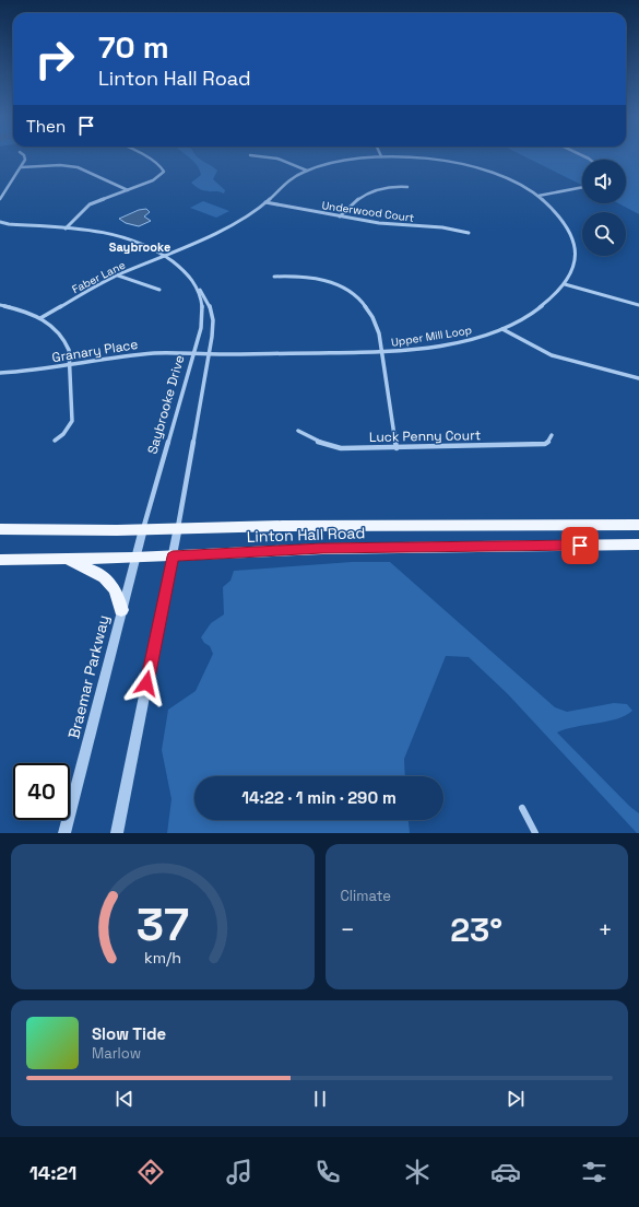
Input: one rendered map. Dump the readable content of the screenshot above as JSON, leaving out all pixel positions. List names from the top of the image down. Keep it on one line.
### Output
{"streets":{"main road":["Linton Hall Road"],"street":["Underwood Court","Faber Lane","Upper Mill Loop","Granary Place","Saybrooke Drive","Luck Penny Court","Braemar Parkway"]},"crossings":[["Underwood Court","Upper Mill Loop"],["Faber Lane","Upper Mill Loop"],["Faber Lane","Saybrooke Drive"],["Upper Mill Loop","Granary Place"],["Upper Mill Loop","Saybrooke Drive"],["Granary Place","Saybrooke Drive"],["Saybrooke Drive","Linton Hall Road"],["Saybrooke Drive","Braemar Parkway"],["Linton Hall Road","Braemar Parkway"]],"districts":["Saybrooke"],"page":{"turn":["70 m","Linton Hall Road"],"then":"Then","limit":"40","trip":"14:22 · 1 min · 290 m","tile":"Climate","heat":["−","23°","+"],"song":["Slow Tide","Marlow"],"tabs":"14:21","gauge":["37","km/h"]}}
